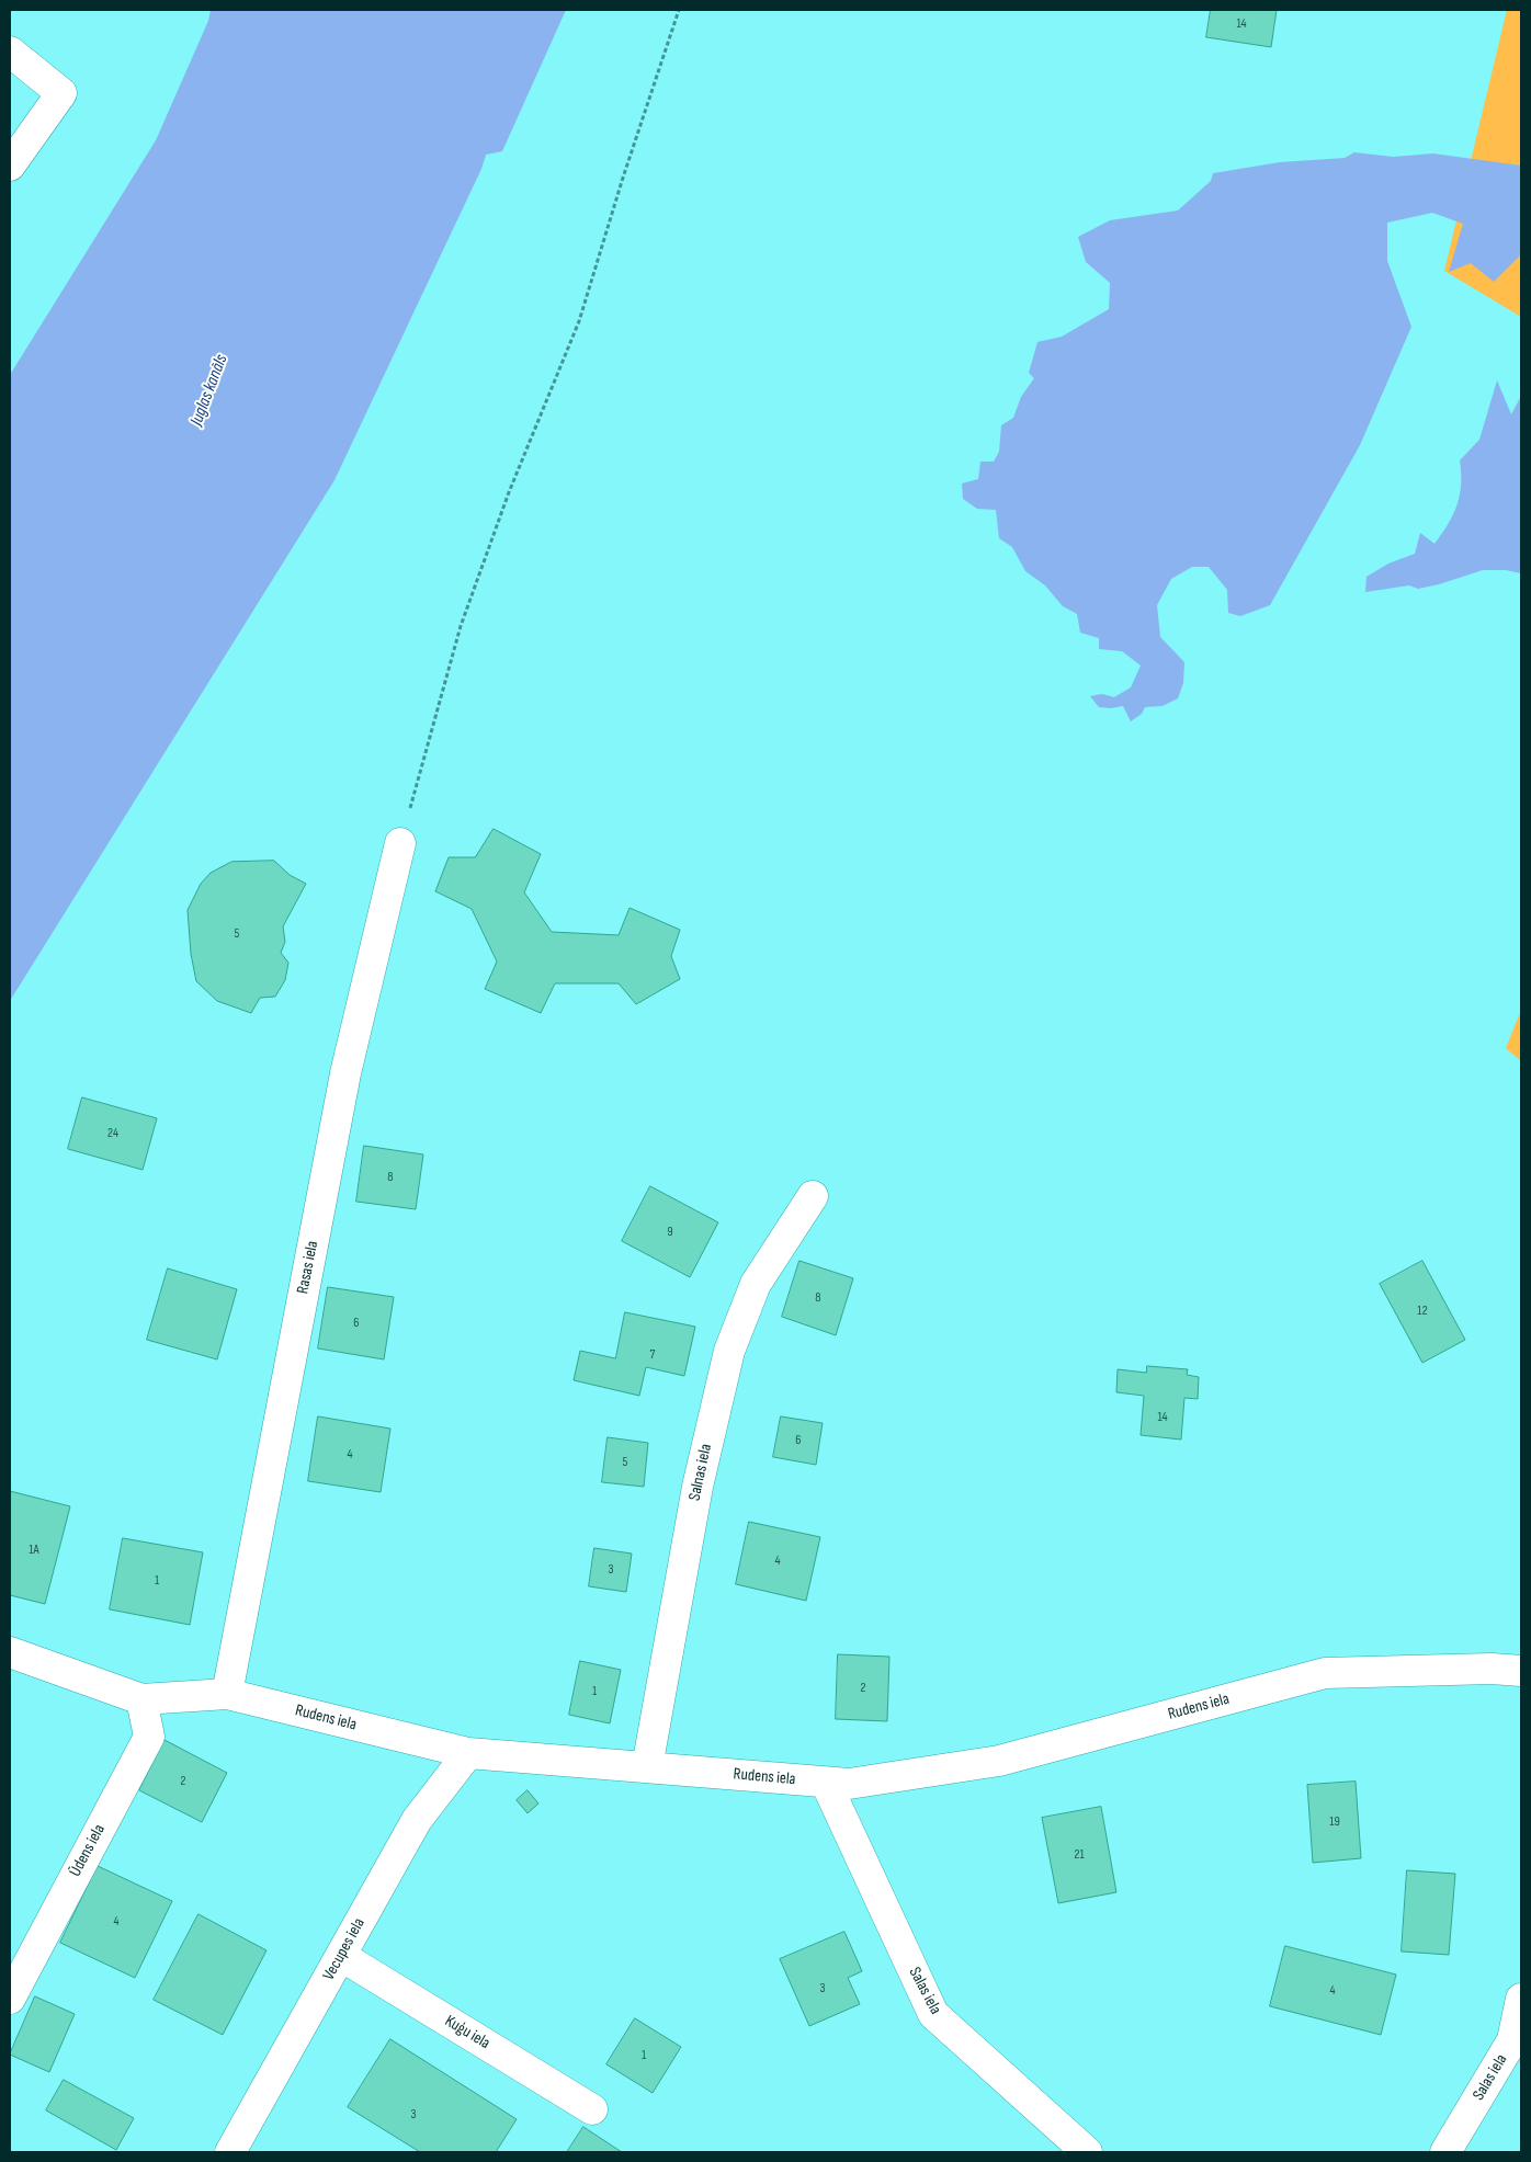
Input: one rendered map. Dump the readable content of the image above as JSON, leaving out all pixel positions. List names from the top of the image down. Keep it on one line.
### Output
{"streets":{"street":["Rasas iela","Salnas iela","Rudens iela","Ūdens iela","Vecupes iela","Salas iela","Kuģu iela"]},"crossings":[["Rasas iela","Rudens iela"],["Salnas iela","Rudens iela"],["Rudens iela","Ūdens iela"],["Rudens iela","Vecupes iela"],["Rudens iela","Salas iela"],["Vecupes iela","Kuģu iela"]],"water":["Juglas kanāls"],"house_numbers":["14","5","24","8","9","8","12","6","7","14","6","4","5","1A","4","3","1","2","1","2","19","21","4","3","4","1","3"]}
